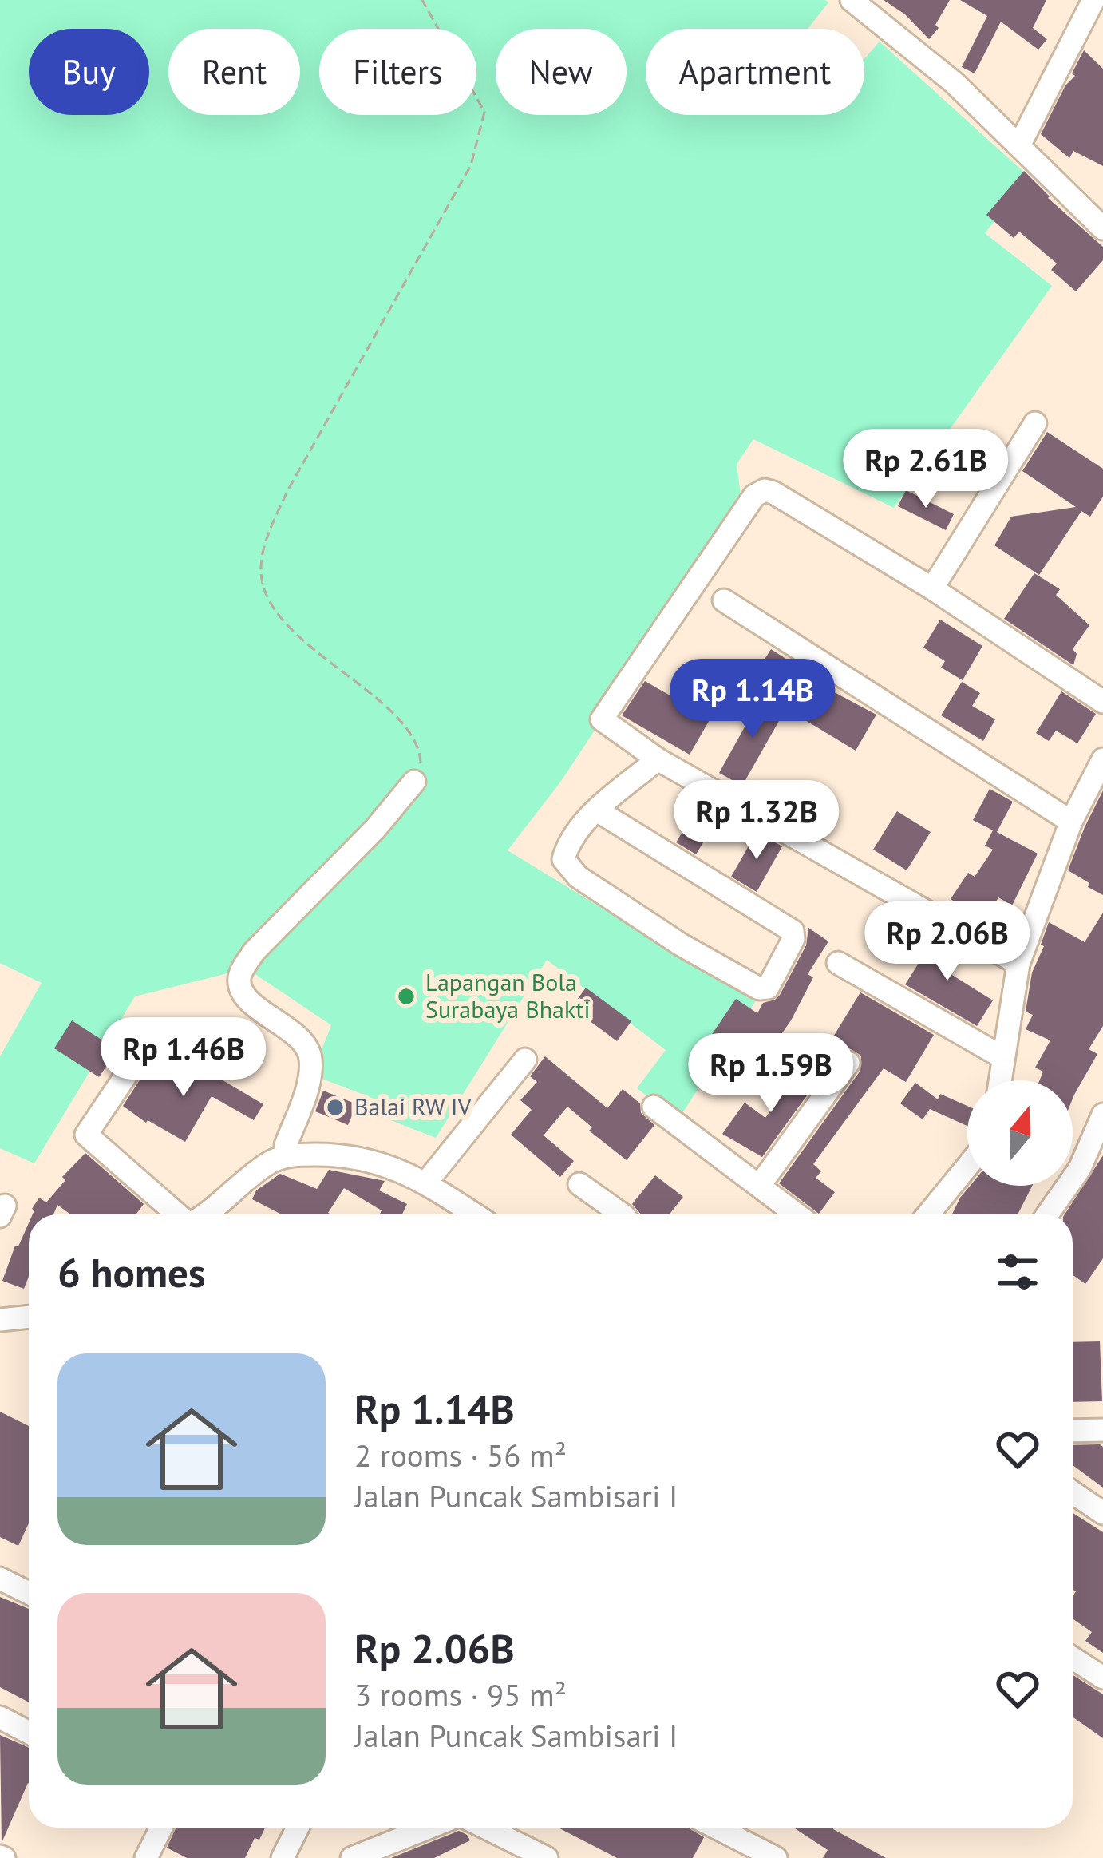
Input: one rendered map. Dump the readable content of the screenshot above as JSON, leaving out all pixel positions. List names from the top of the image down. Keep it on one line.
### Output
{"places":["Lapangan Bola Surabaya Bhakti","Balai RW IV"],"north":"top","page":{"chip":["Buy","Rent","Filters","New","Apartment"],"price":["Rp 2.61B","Rp 1.14B","Rp 1.32B","Rp 2.06B","Rp 1.46B","Rp 1.59B"],"heading":"6 homes","list":[{"name":"Rp 1.14B","note":"2 rooms · 56 m² · Jalan Puncak Sambisari I"},{"name":"Rp 2.06B","note":"3 rooms · 95 m² · Jalan Puncak Sambisari I"}]}}
